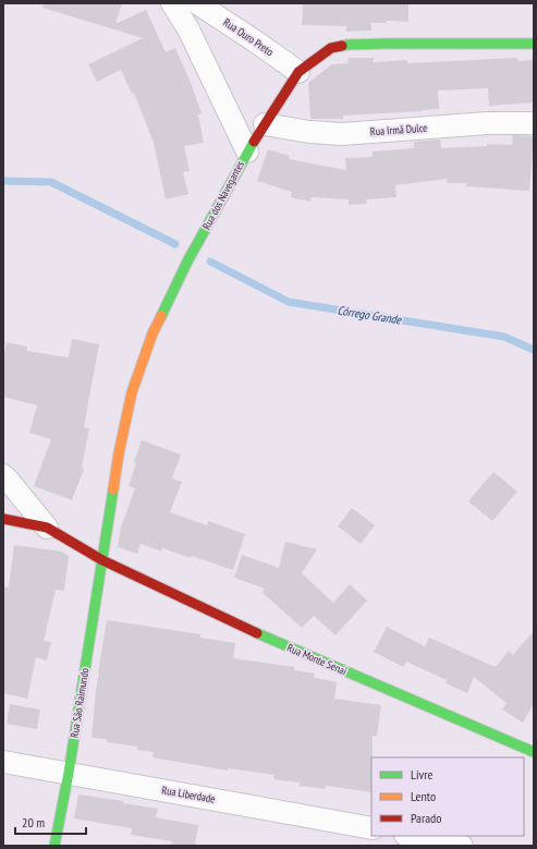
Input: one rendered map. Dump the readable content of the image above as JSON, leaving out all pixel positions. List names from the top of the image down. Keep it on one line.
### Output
{"streets":{"street":["Rua Ouro Preto","Rua Irmã Dulce","Rua dos Navegantes","Rua Monte Senai","Rua São Raimundo","Rua Liberdade"]},"crossings":[["Rua Ouro Preto","Rua dos Navegantes"],["Rua Irmã Dulce","Rua dos Navegantes"],["Rua dos Navegantes","Rua Monte Senai"],["Rua dos Navegantes","Rua São Raimundo"],["Rua Monte Senai","Rua São Raimundo"],["Rua São Raimundo","Rua Liberdade"]],"water":["Córrego Grande"],"legend":["Livre","Lento","Parado"],"scale_bar":"20 m"}
